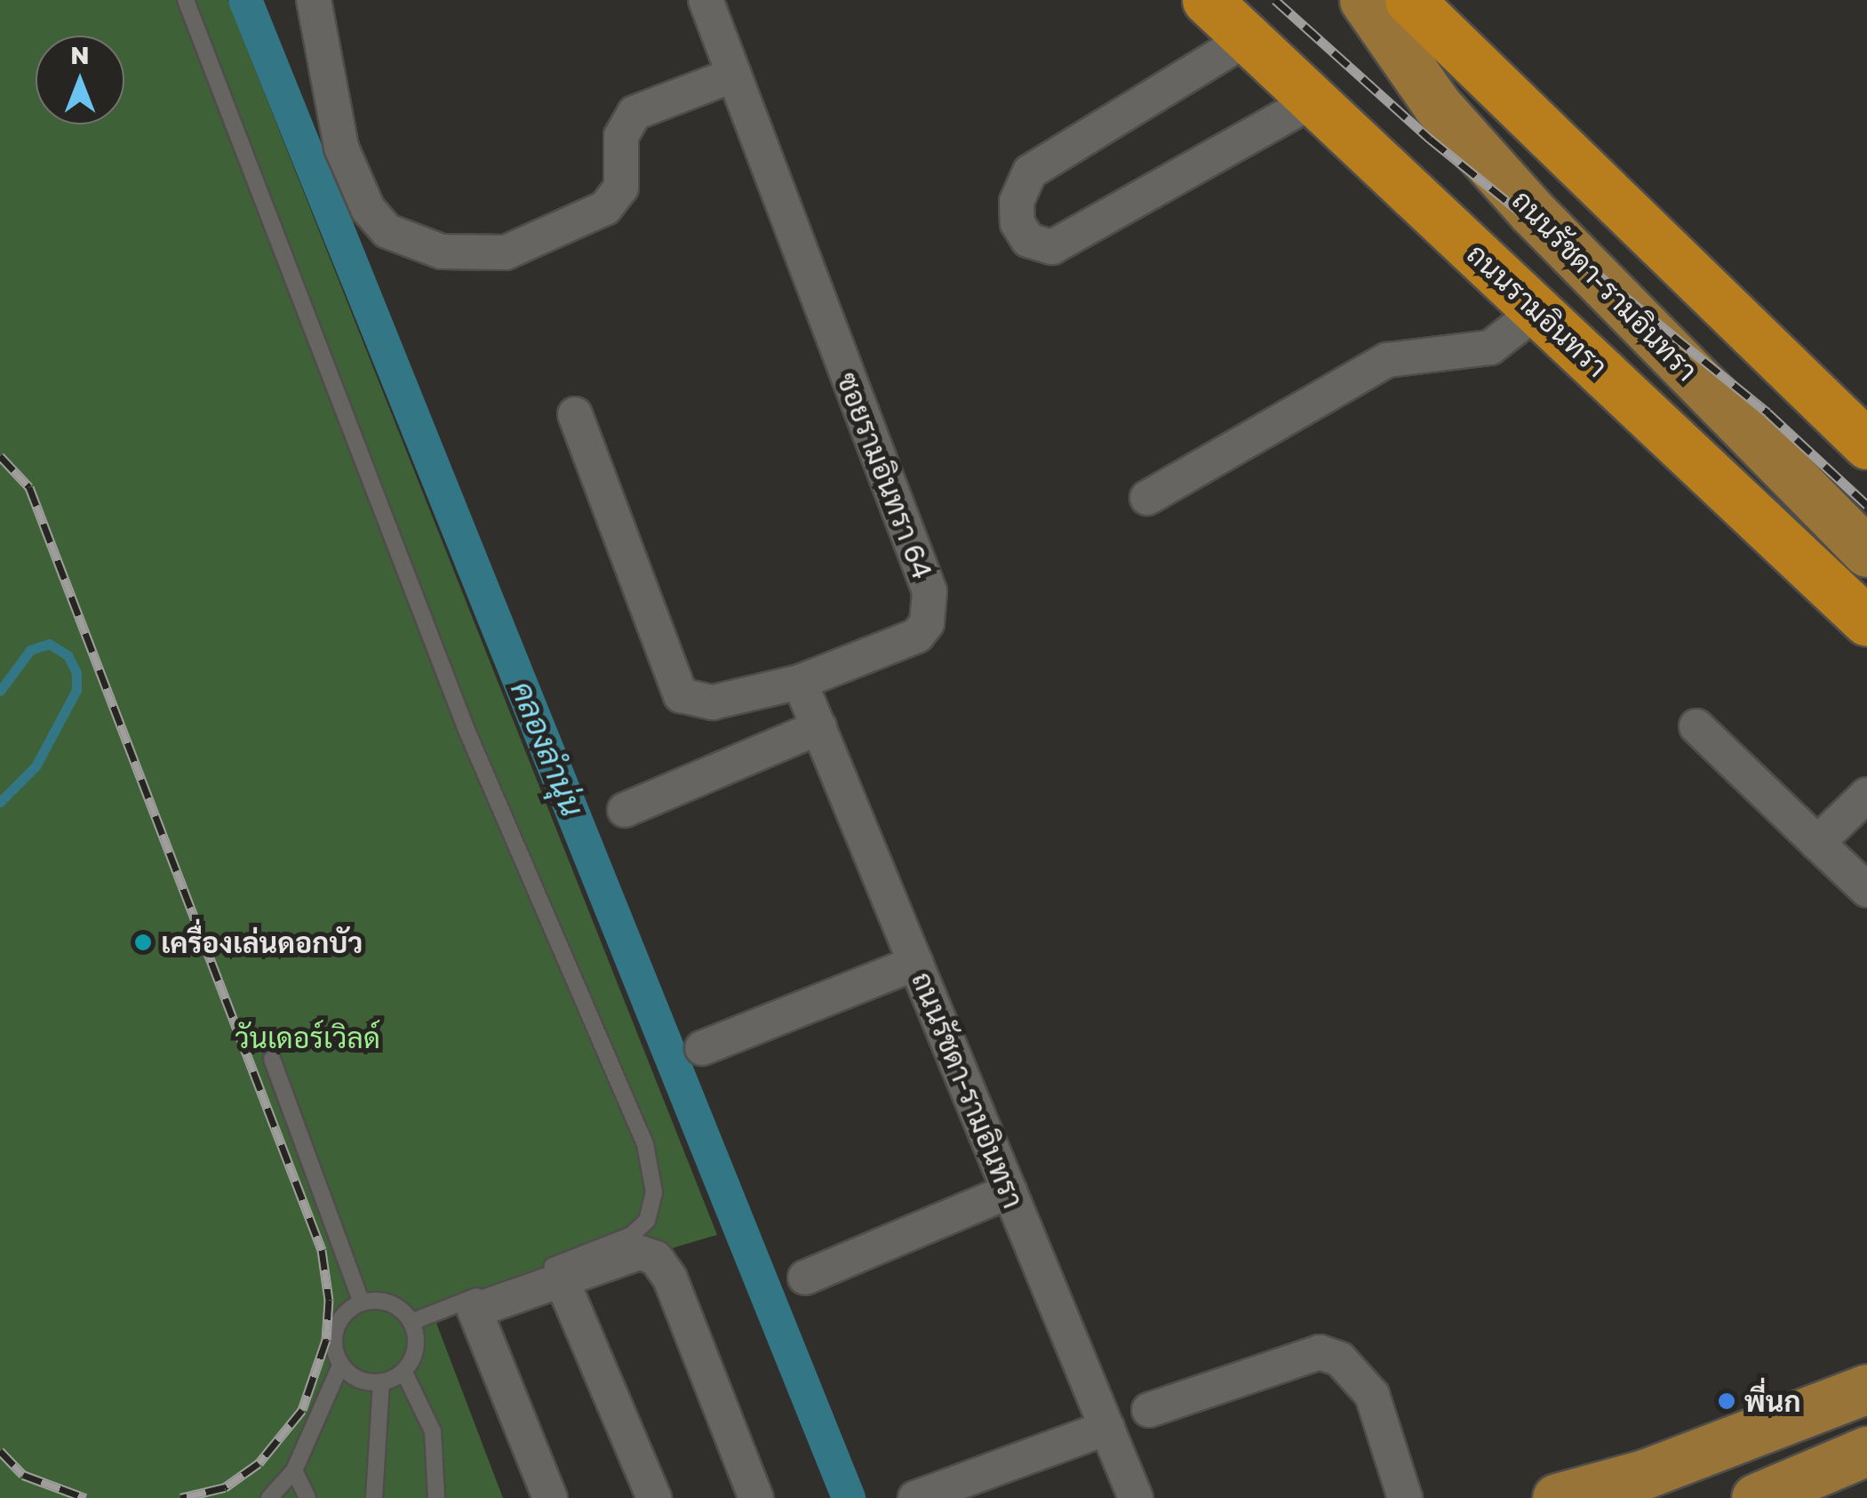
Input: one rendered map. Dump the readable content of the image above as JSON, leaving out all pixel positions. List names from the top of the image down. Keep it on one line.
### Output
{"streets":{"highway":["ถนนรามอินทรา"],"main road":["ถนนรัชดา-รามอินทรา"],"street":["ซอยรามอินทรา 64"]},"crossings":[["ถนนรัชดา-รามอินทรา","ซอยรามอินทรา 64"]],"water":["คลองลำนุ่น"],"parks":["วันเดอร์เวิลด์"],"places":["เครื่องเล่นดอกบัว","พี่นก"],"north":"top"}
